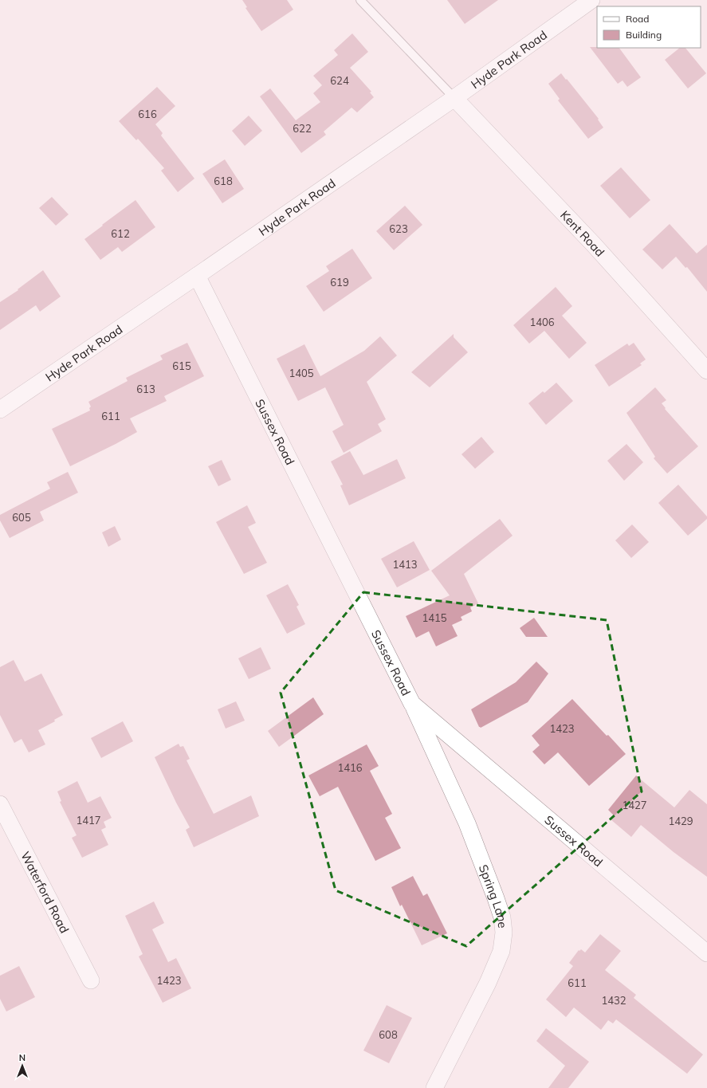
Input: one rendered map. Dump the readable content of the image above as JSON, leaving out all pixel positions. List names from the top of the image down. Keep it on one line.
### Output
{"streets":{"street":["Hyde Park Road","Kent Road","Sussex Road","Waterford Road","Spring Lane"]},"crossings":[["Hyde Park Road","Kent Road"],["Hyde Park Road","Sussex Road"],["Sussex Road","Spring Lane"]],"house_numbers":["624","616","622","618","623","612","619","1406","615","1405","613","611","605","1413","1415","1423","1416","1427","1417","1429","1423","611","1432","608"],"legend":["Road","Building"],"north":"top"}
